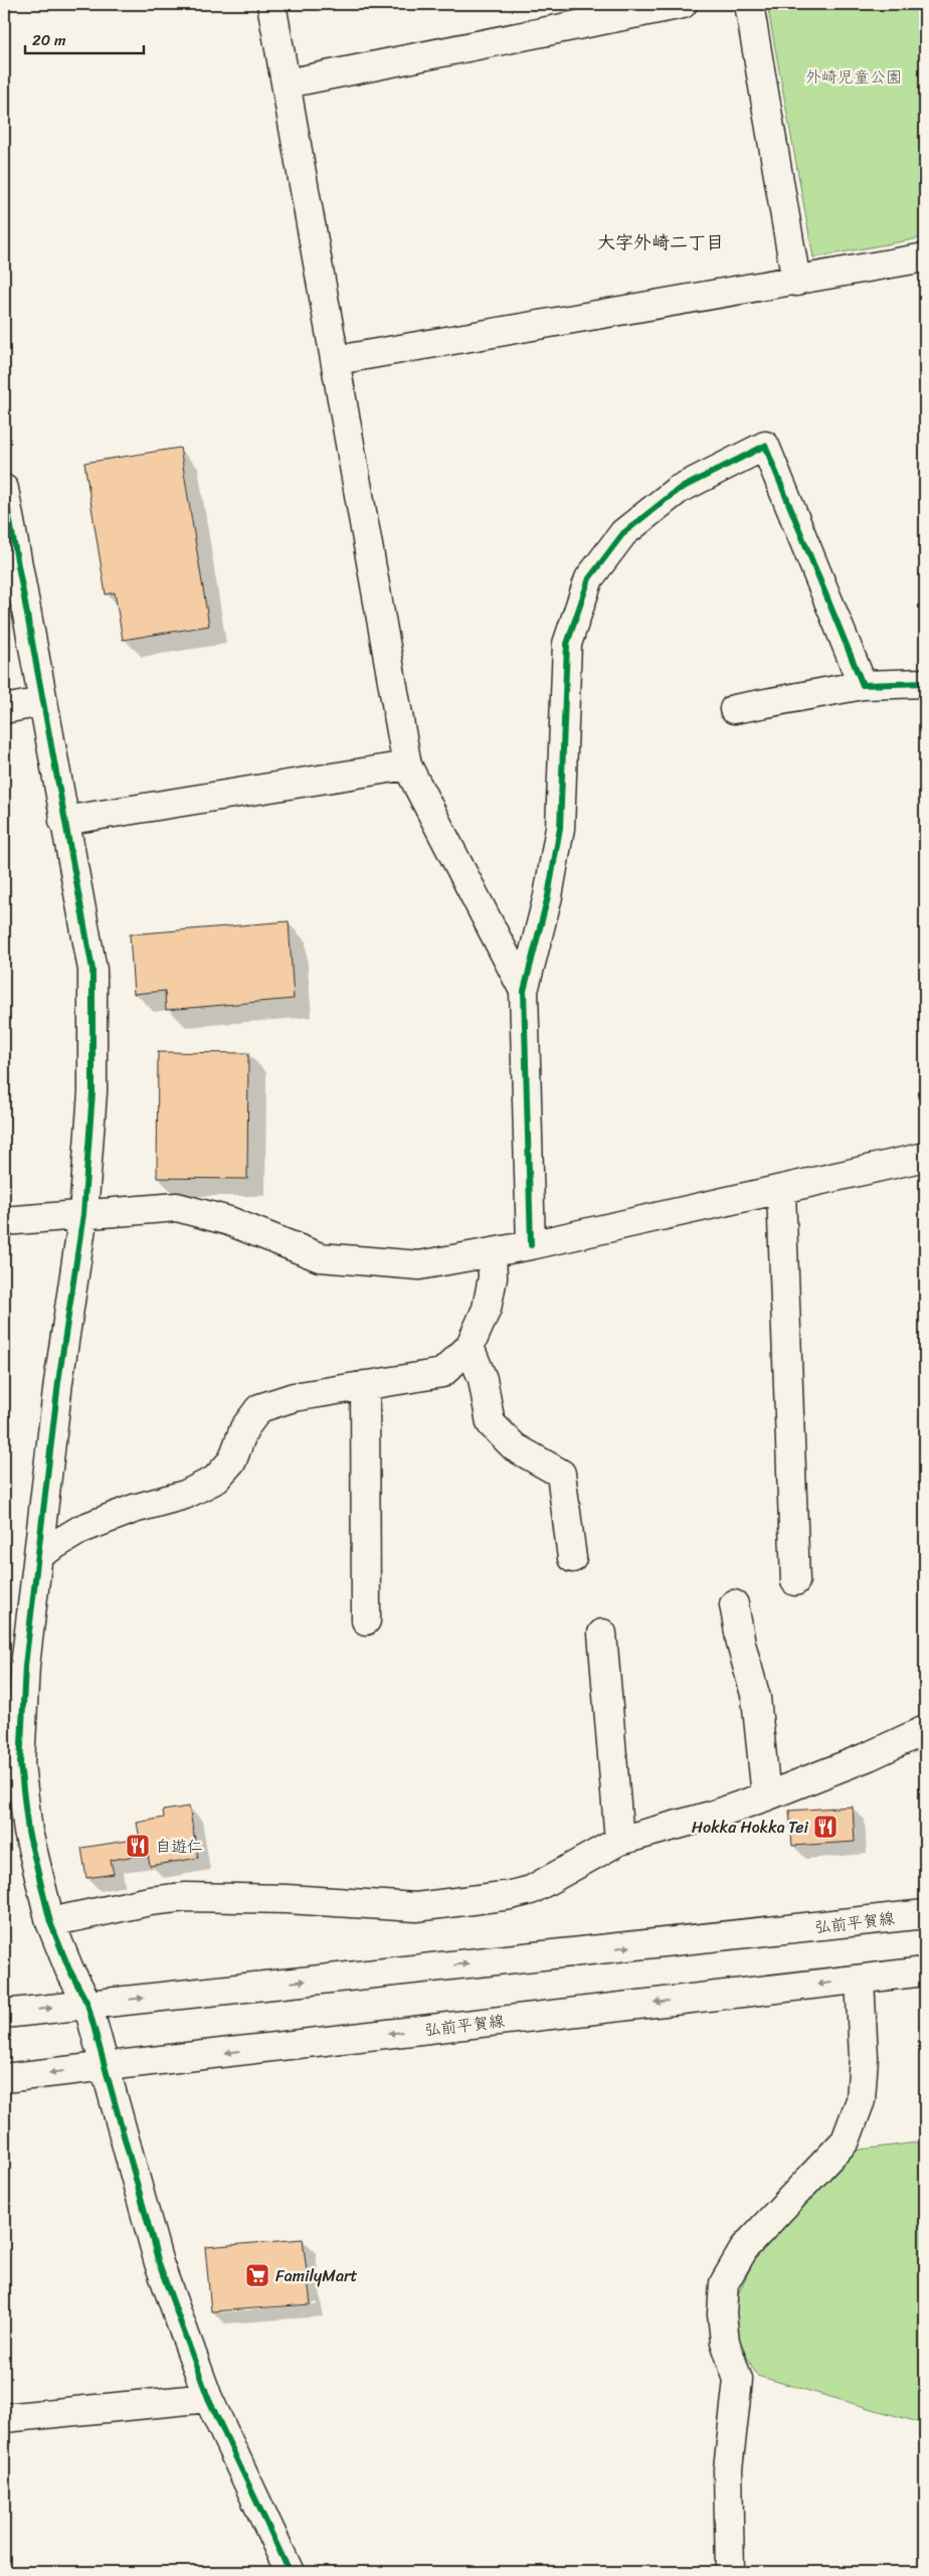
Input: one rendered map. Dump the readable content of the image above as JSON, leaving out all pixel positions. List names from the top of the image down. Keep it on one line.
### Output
{"streets":{"street":["弘前平賀線"]},"districts":["大字外崎二丁目"],"parks":["外崎児童公園"],"places":{"restaurant":["Hokka Hokka Tei","自遊仁"],"supermarket":["FamilyMart"]},"scale_bar":"20 m"}
